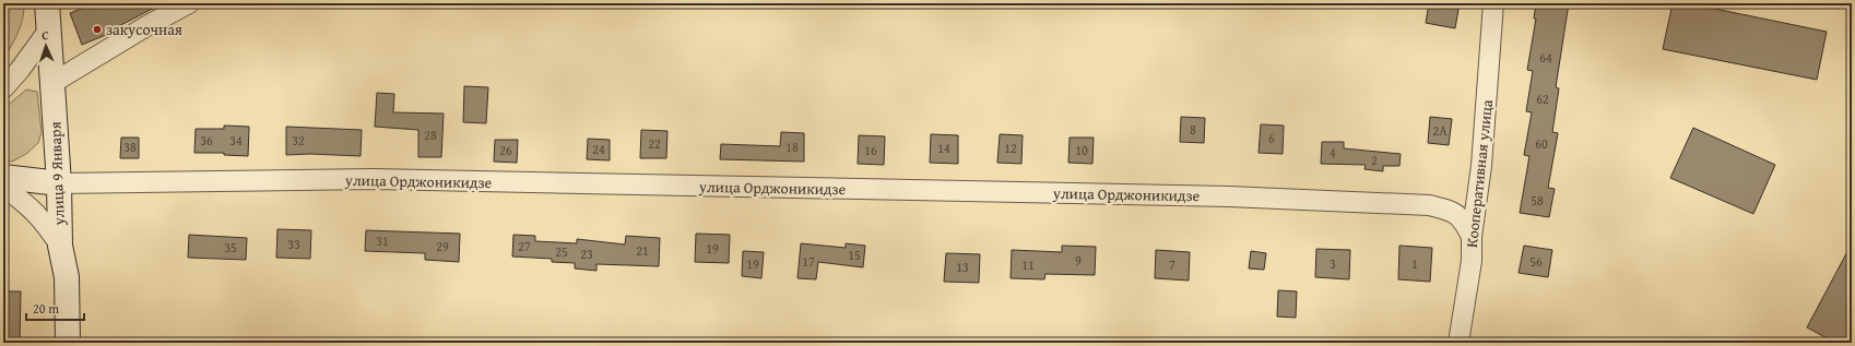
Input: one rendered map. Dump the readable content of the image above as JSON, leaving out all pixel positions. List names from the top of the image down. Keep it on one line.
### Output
{"streets":{"main road":["улица 9 Января"],"street":["Кооперативная улица","улица Орджоникидзе"]},"crossings":[["улица 9 Января","улица Орджоникидзе"],["Кооперативная улица","улица Орджоникидзе"]],"places":["закусочная"],"house_numbers":["64","62","8","2А","28","6","36","34","32","22","60","38","18","14","12","24","26","16","10","4","2","58","31","33","29","27","35","19","21","25","23","15","9","17","56","19","3","1","11","7","13"],"scale_bar":"20 m","north":"top"}
